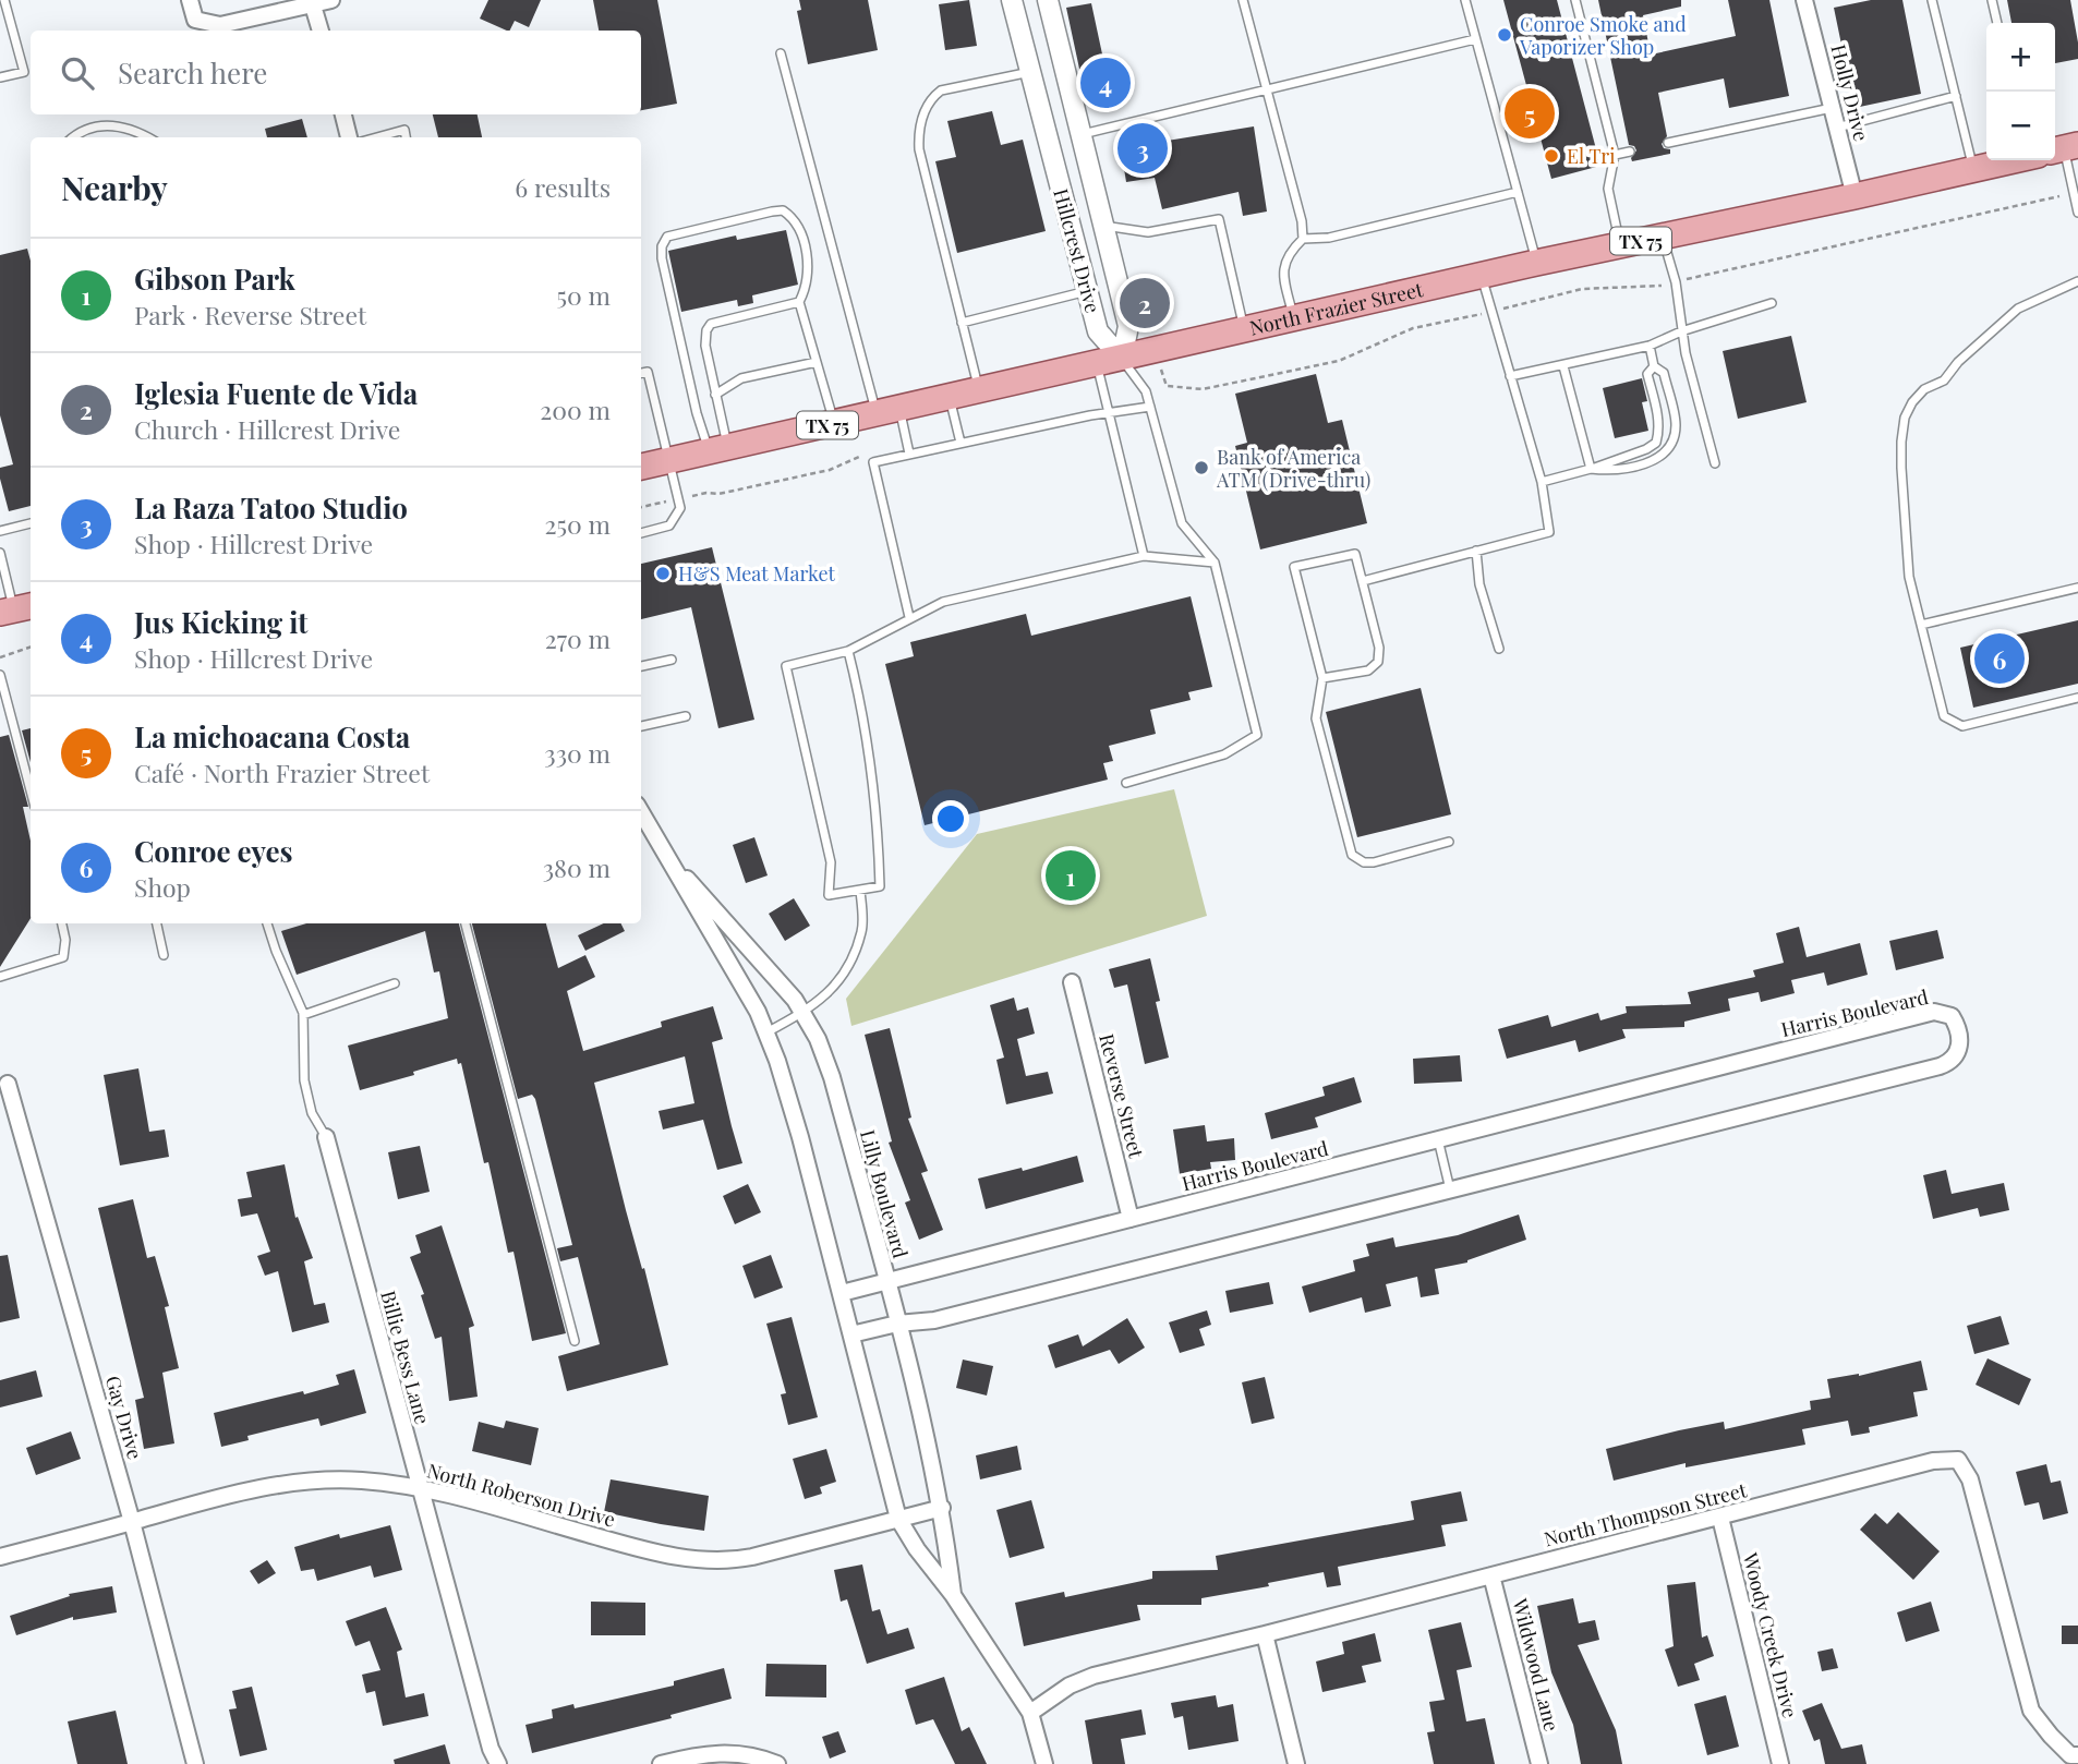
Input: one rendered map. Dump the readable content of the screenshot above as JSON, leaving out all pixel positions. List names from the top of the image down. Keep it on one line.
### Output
{"streets":{"main road":["TX 75","North Frazier Street"],"street":["Holly Drive","Hillcrest Drive","Harris Boulevard","Reverse Street","Lilly Boulevard","Billie Bess Lane","Gay Drive","North Roberson Drive","North Thompson Street","Woody Creek Drive","Wildwood Lane"]},"crossings":[["Holly Drive","North Frazier Street"],["Hillcrest Drive","North Frazier Street"],["Harris Boulevard","Reverse Street"],["Harris Boulevard","Lilly Boulevard"],["Lilly Boulevard","North Roberson Drive"],["Lilly Boulevard","North Thompson Street"],["Billie Bess Lane","North Roberson Drive"],["Gay Drive","North Roberson Drive"],["North Thompson Street","Woody Creek Drive"],["North Thompson Street","Wildwood Lane"]],"places":["Conroe Smoke and Vaporizer Shop","El Tri","Bank of America ATM (Drive-thru)","H&S Meat Market"],"page":{"map_buttons":["+","−"],"search":"Search here","pins":["4","5","3","2","6","1"],"heading":["Nearby","6 results"],"list":[{"mark":"1","name":"Gibson Park","note":"Park · Reverse Street","value":"50 m"},{"mark":"2","name":"Iglesia Fuente de Vida","note":"Church · Hillcrest Drive","value":"200 m"},{"mark":"3","name":"La Raza Tatoo Studio","note":"Shop · Hillcrest Drive","value":"250 m"},{"mark":"4","name":"Jus Kicking it","note":"Shop · Hillcrest Drive","value":"270 m"},{"mark":"5","name":"La michoacana Costa","note":"Café · North Frazier Street","value":"330 m"},{"mark":"6","name":"Conroe eyes","note":"Shop","value":"380 m"}]}}
